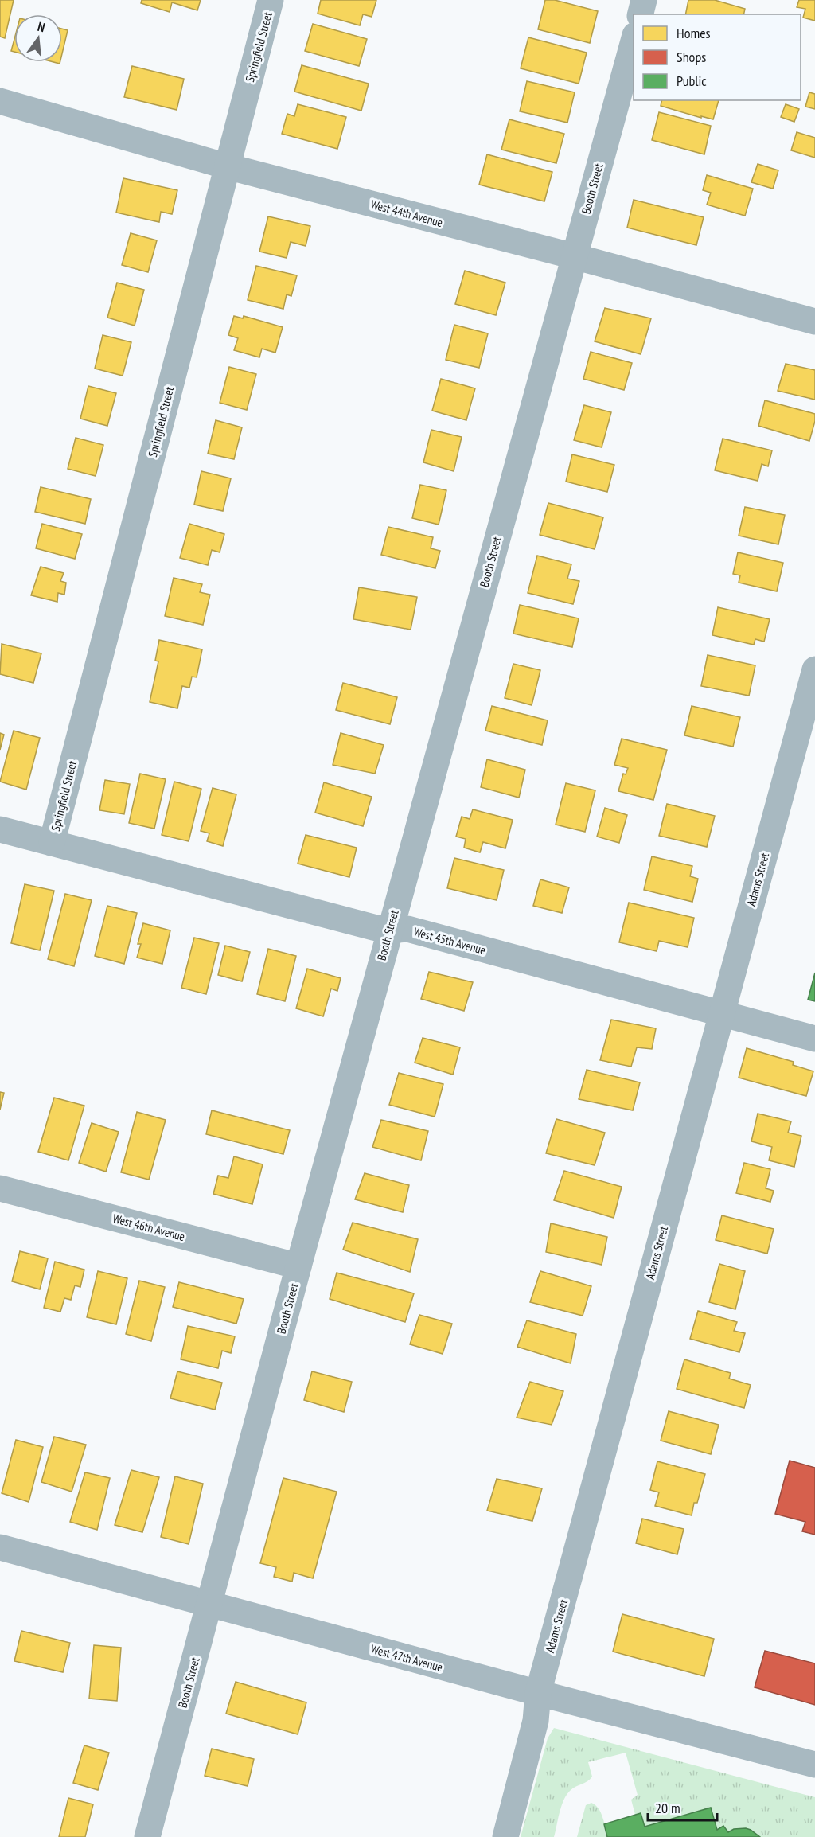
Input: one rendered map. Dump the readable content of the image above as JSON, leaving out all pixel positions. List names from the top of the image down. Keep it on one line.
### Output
{"streets":{"street":["Springfield Street","Booth Street","West 44th Avenue","Adams Street","West 45th Avenue","West 46th Avenue","West 47th Avenue"]},"crossings":[["Springfield Street","West 44th Avenue"],["Springfield Street","West 45th Avenue"],["Booth Street","West 44th Avenue"],["Booth Street","West 45th Avenue"],["Booth Street","West 46th Avenue"],["Booth Street","West 47th Avenue"],["Adams Street","West 45th Avenue"],["Adams Street","West 47th Avenue"]],"legend":["Homes","Shops","Public"],"scale_bar":"20 m","north":"top"}
